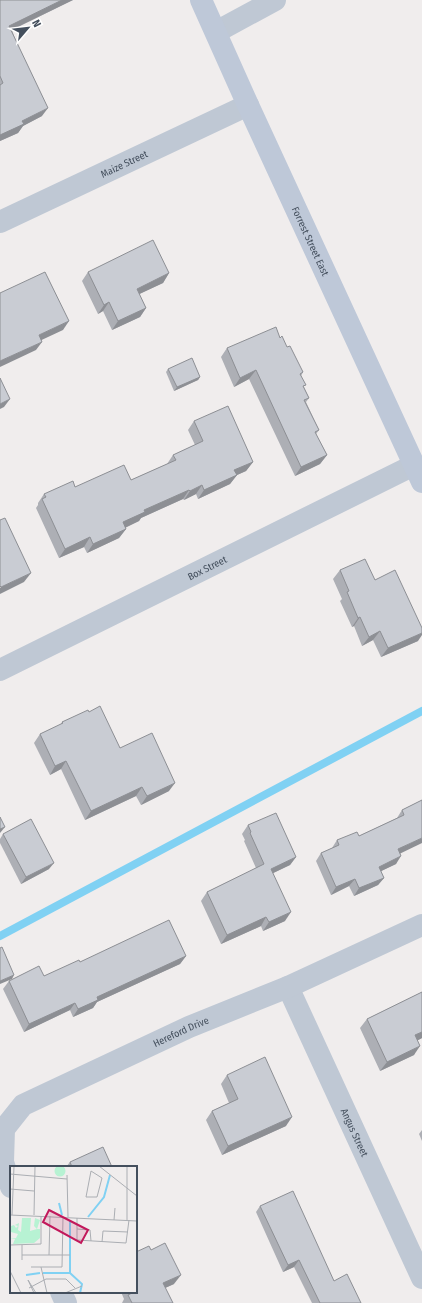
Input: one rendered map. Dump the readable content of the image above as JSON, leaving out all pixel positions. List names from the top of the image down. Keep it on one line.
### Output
{"streets":{"main road":["Forrest Street East"],"street":["Maize Street","Box Street","Hereford Drive","Angus Street"]},"crossings":[["Maize Street","Forrest Street East"],["Forrest Street East","Box Street"],["Hereford Drive","Angus Street"]],"north":"top right"}
